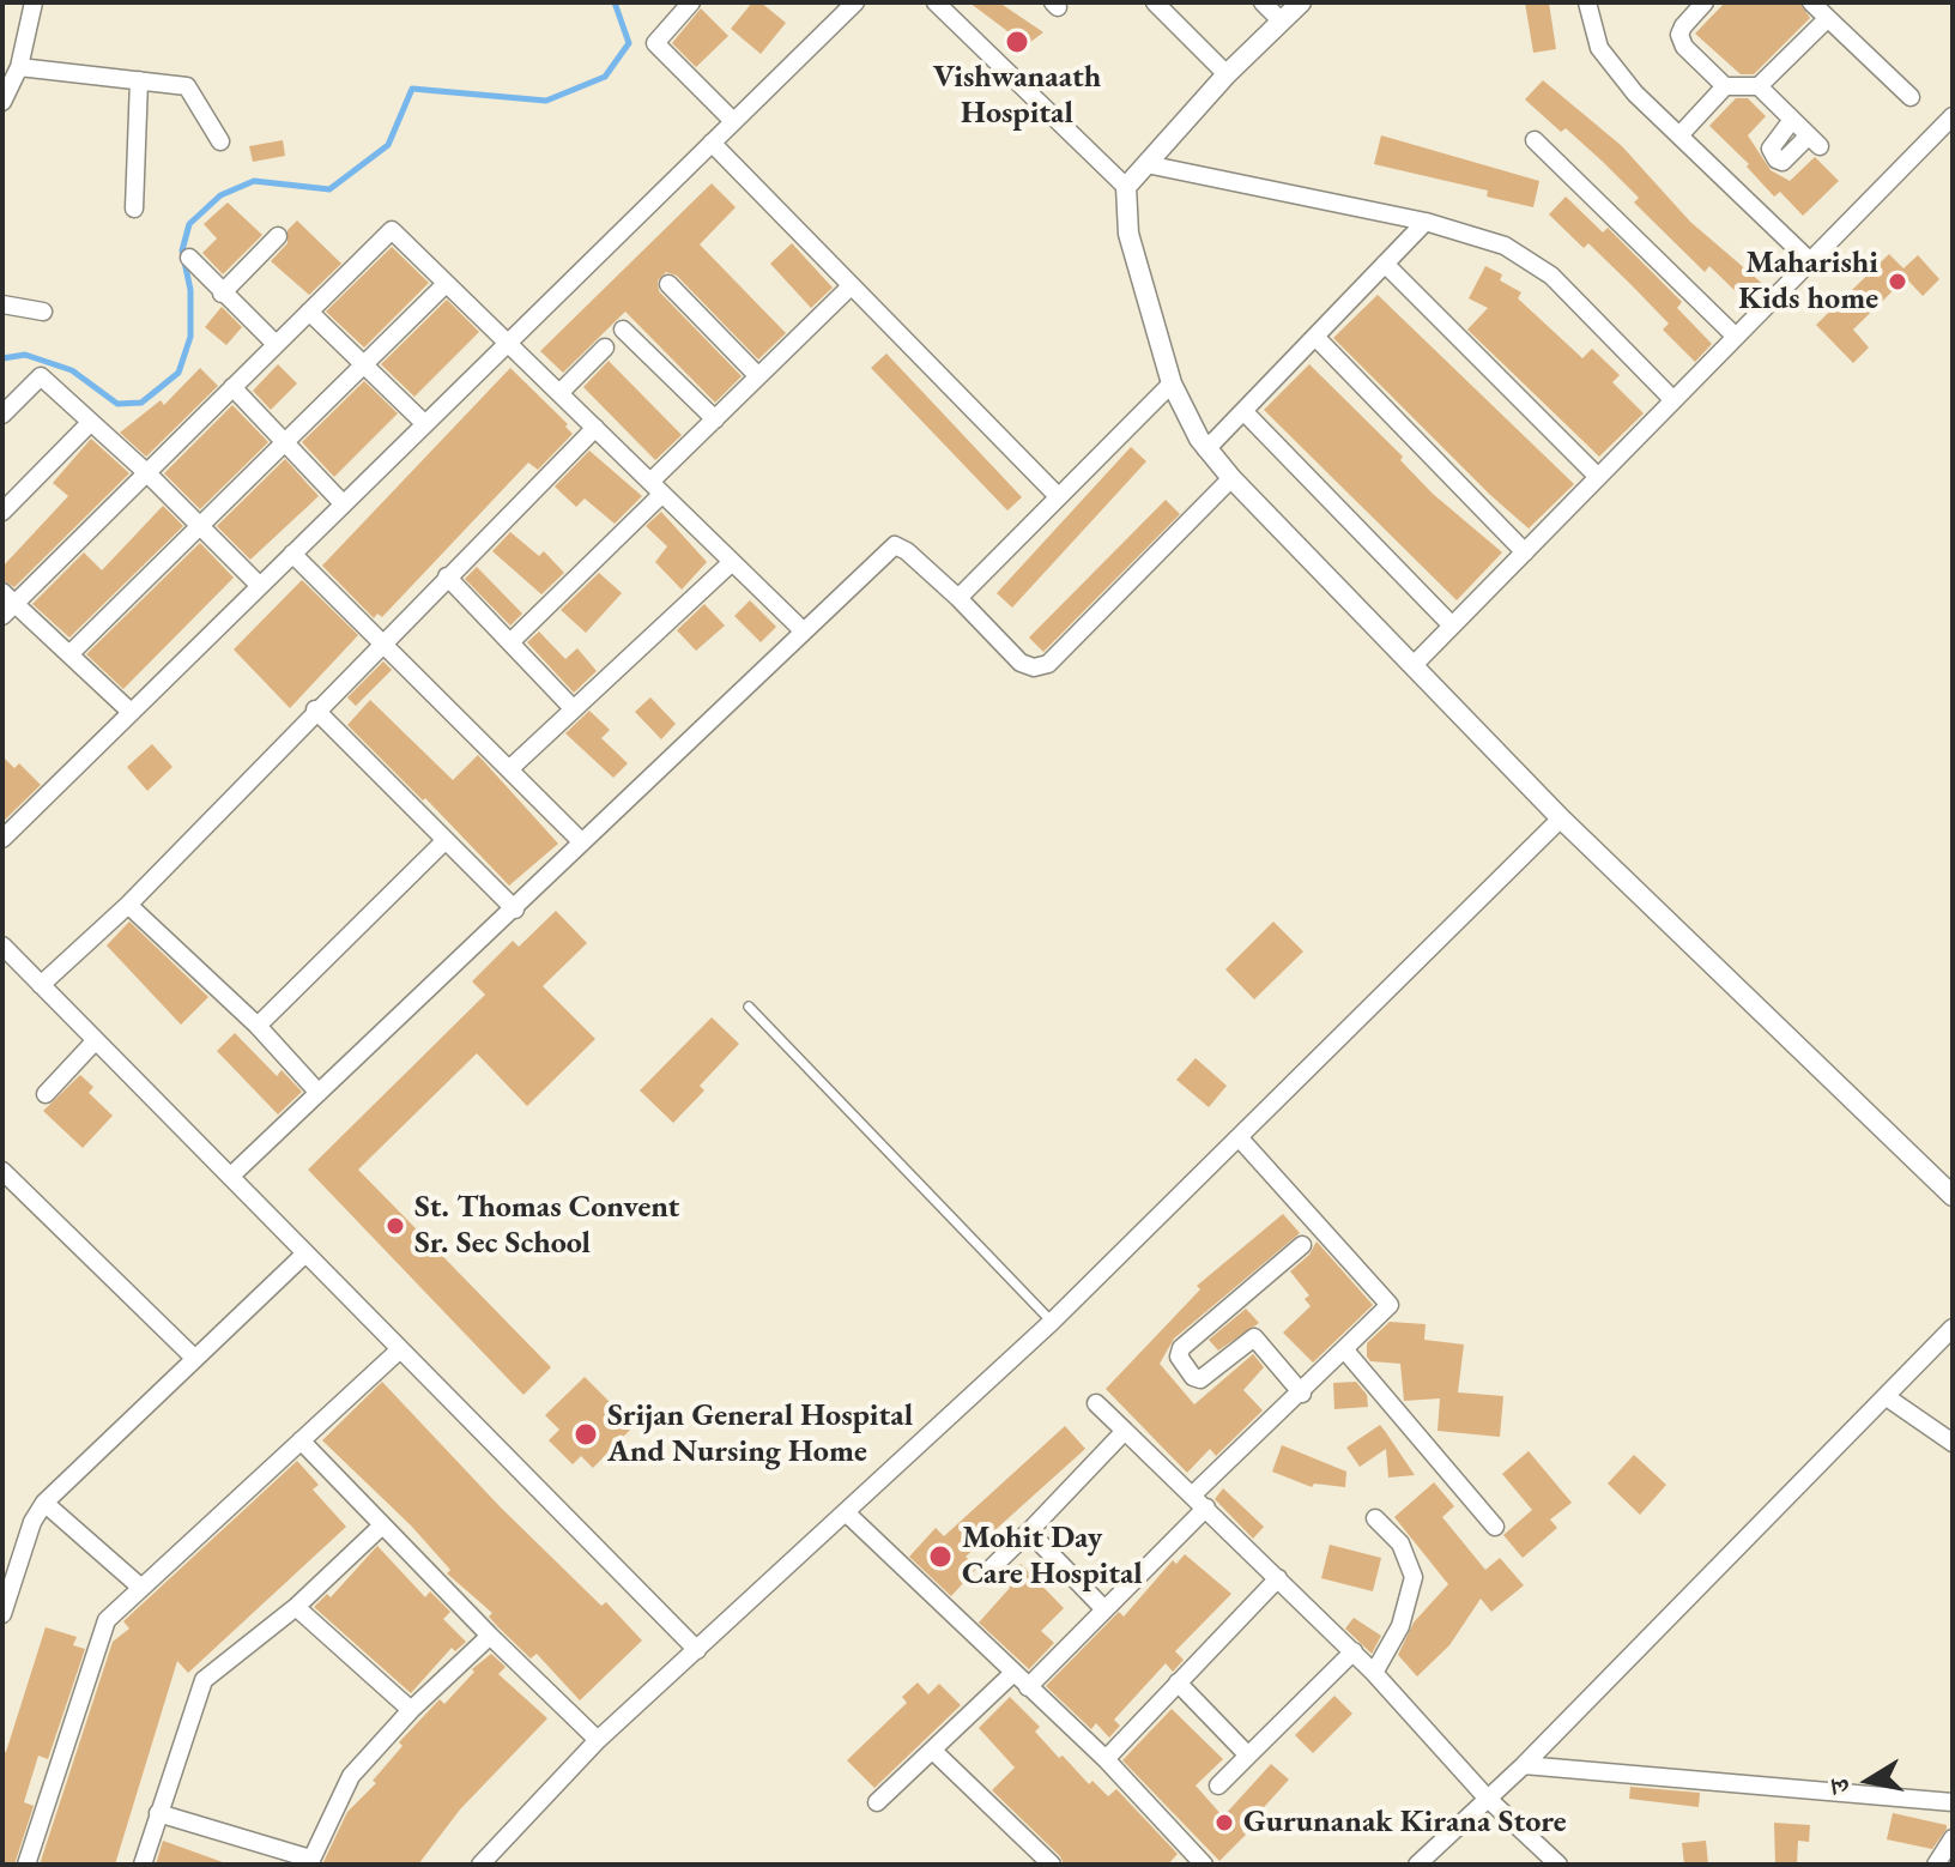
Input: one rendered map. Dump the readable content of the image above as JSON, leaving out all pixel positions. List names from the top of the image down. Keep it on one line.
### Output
{"places":["Vishwanaath Hospital","Maharishi Kids home","St. Thomas Convent Sr. Sec School","Srijan General Hospital And Nursing Home","Mohit Day Care Hospital","Gurunanak Kirana Store"],"north":"left"}
